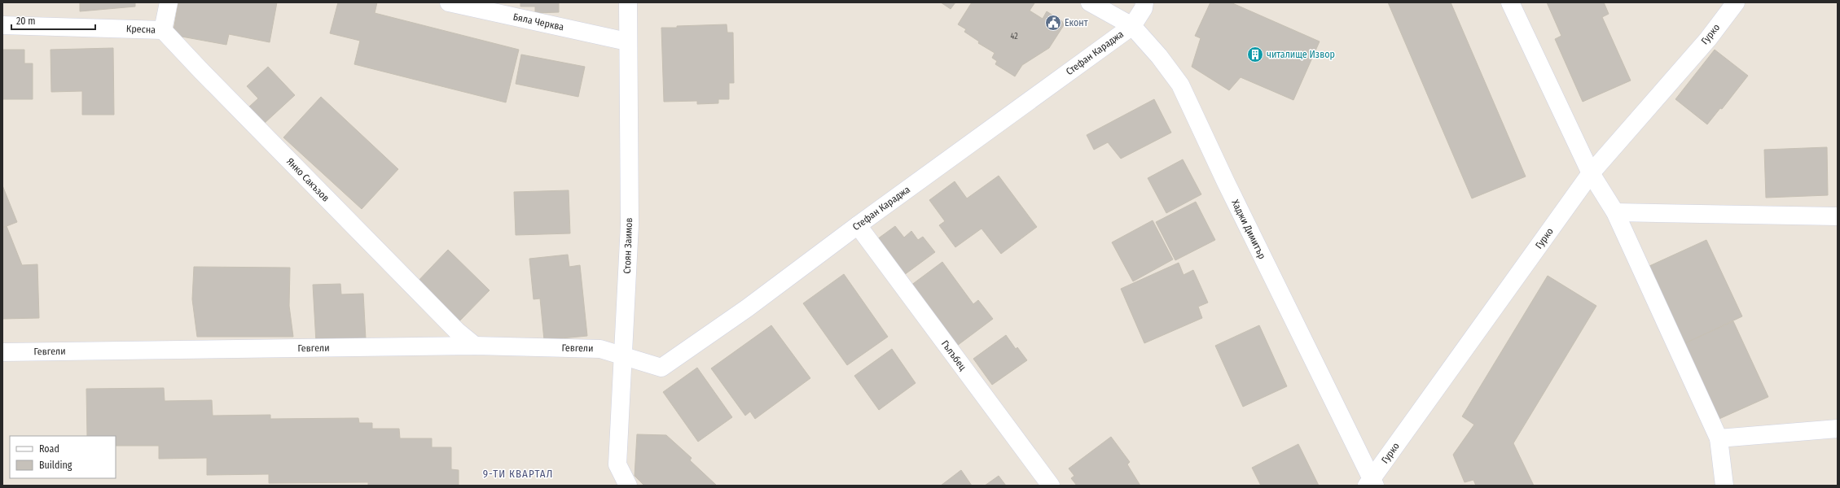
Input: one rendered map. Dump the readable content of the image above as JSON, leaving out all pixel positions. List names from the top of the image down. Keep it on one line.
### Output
{"streets":{"street":["Бяла Черква","Кресна","Гурко","Стефан Караджа","Янко Сакъзов","Хаджи Димитър","Стоян Заимов","Гевгели","Гълъбец"]},"crossings":[["Бяла Черква","Стоян Заимов"],["Кресна","Янко Сакъзов"],["Гурко","Хаджи Димитър"],["Стефан Караджа","Хаджи Димитър"],["Стефан Караджа","Стоян Заимов"],["Стефан Караджа","Гевгели"],["Стефан Караджа","Гълъбец"],["Янко Сакъзов","Гевгели"],["Стоян Заимов","Гевгели"]],"districts":["9-ТИ КВАРТАЛ"],"places":{"public building":["Еконт"],"building":["читалище Извор"]},"house_numbers":["42"],"legend":["Road","Building"],"scale_bar":"20 m"}
